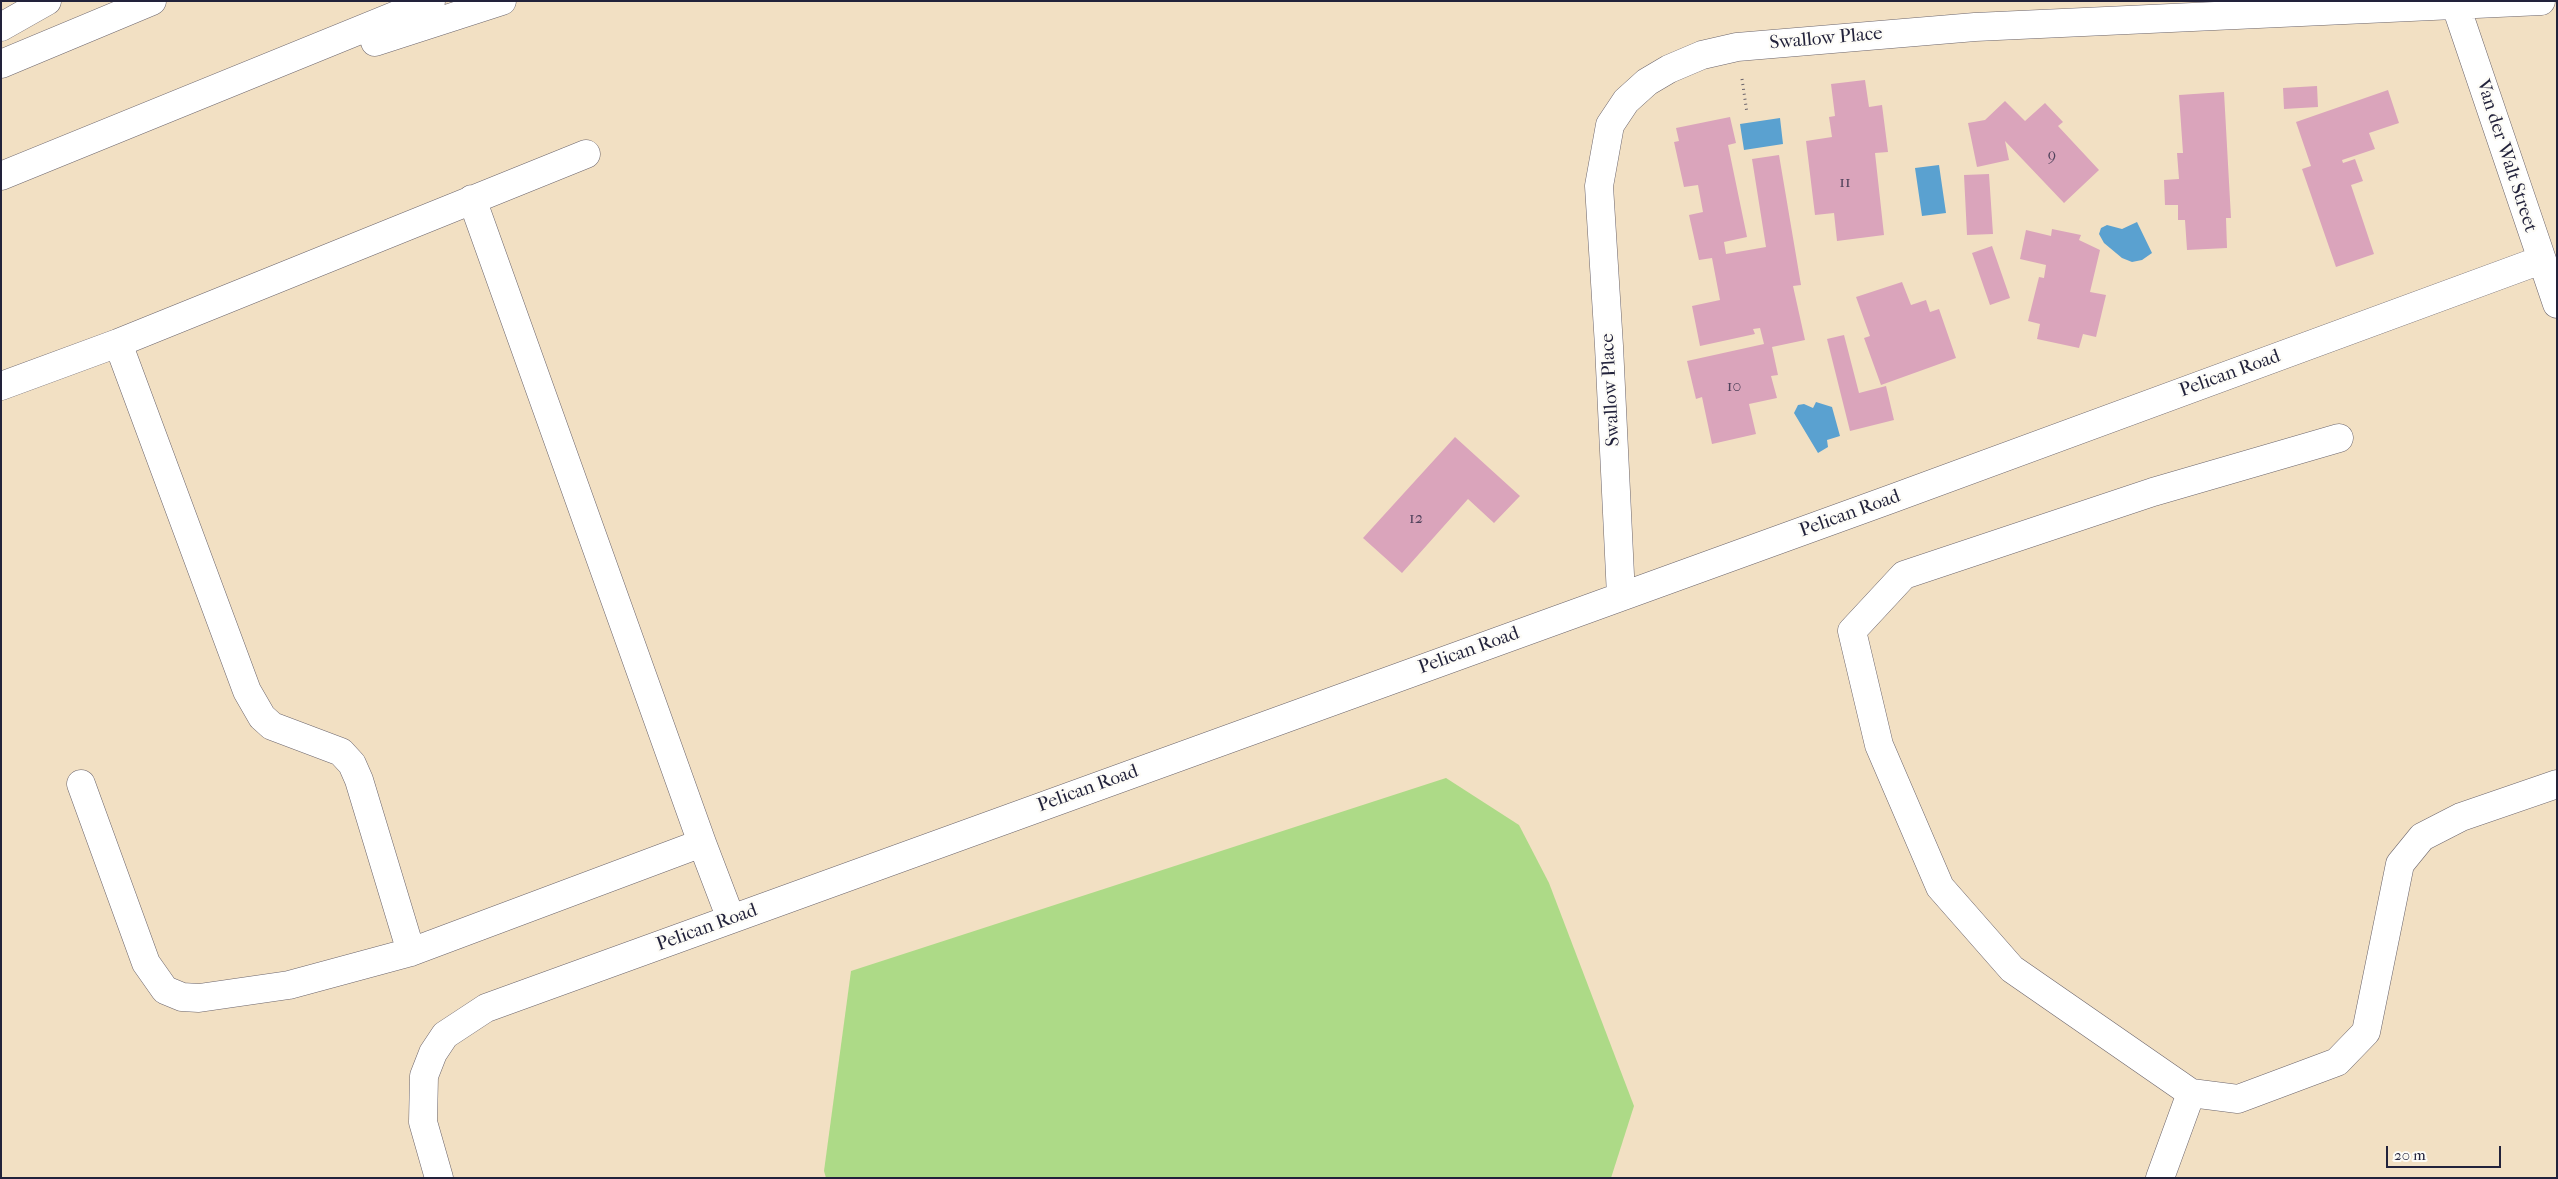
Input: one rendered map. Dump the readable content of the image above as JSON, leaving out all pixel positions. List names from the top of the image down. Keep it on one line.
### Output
{"streets":{"main road":["Swallow Place","Van der Walt Street","Pelican Road"]},"crossings":[["Swallow Place","Van der Walt Street"],["Swallow Place","Pelican Road"],["Van der Walt Street","Pelican Road"]],"house_numbers":["9","11","10","12"],"scale_bar":"20 m"}
